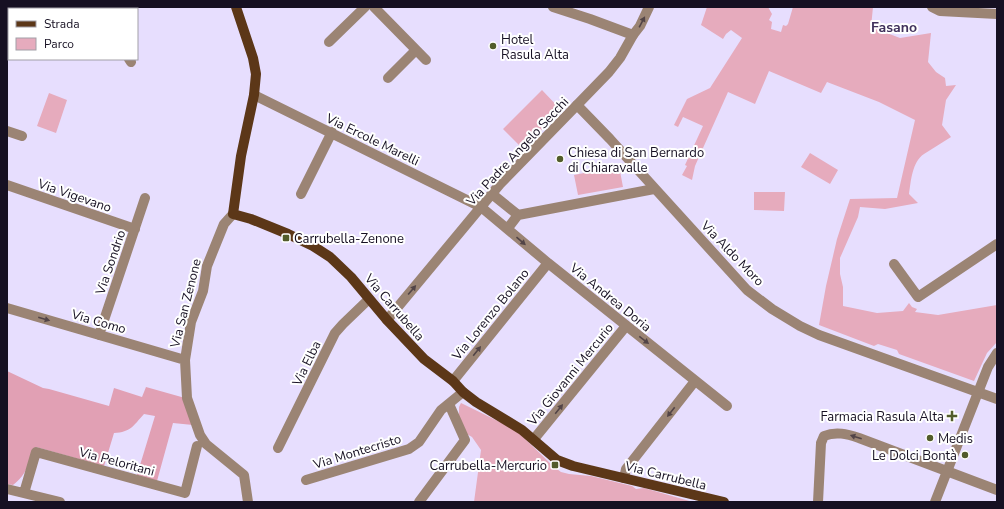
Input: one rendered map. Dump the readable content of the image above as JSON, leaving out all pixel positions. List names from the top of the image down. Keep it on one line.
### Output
{"streets":{"main road":["Via Carrubella"],"street":["Via Ercole Marelli","Via Padre Angelo Secchi","Via Vigevano","Via Aldo Moro","Via Sondrio","Via Andrea Doria","Via San Zenone","Via Lorenzo Bolano","Via Como","Via Elba","Via Giovanni Mercurio","Via Montecristo","Via Peloritani"]},"crossings":[["Via Ercole Marelli","Via Padre Angelo Secchi"],["Via Ercole Marelli","Via Andrea Doria"],["Via Padre Angelo Secchi","Via Aldo Moro"],["Via Padre Angelo Secchi","Via Andrea Doria"],["Via Padre Angelo Secchi","Via Carrubella"],["Via Vigevano","Via Sondrio"],["Via Sondrio","Via Como"],["Via Andrea Doria","Via Lorenzo Bolano"],["Via Andrea Doria","Via Giovanni Mercurio"],["Via San Zenone","Via Carrubella"],["Via San Zenone","Via Como"],["Via Carrubella","Via Lorenzo Bolano"],["Via Carrubella","Via Elba"],["Via Carrubella","Via Giovanni Mercurio"],["Via Carrubella","Via Montecristo"]],"one_way":["Via Padre Angelo Secchi","Via Andrea Doria","Via Lorenzo Bolano","Via Como"],"districts":["Fasano"],"places":{"other":["Hotel Rasula Alta","Chiesa di San Bernardo di Chiaravalle","Medis","Le Dolci Bontà"],"transit":["Carrubella-Zenone","Carrubella-Mercurio"],"health":["Farmacia Rasula Alta"]},"legend":["Strada","Parco"]}
